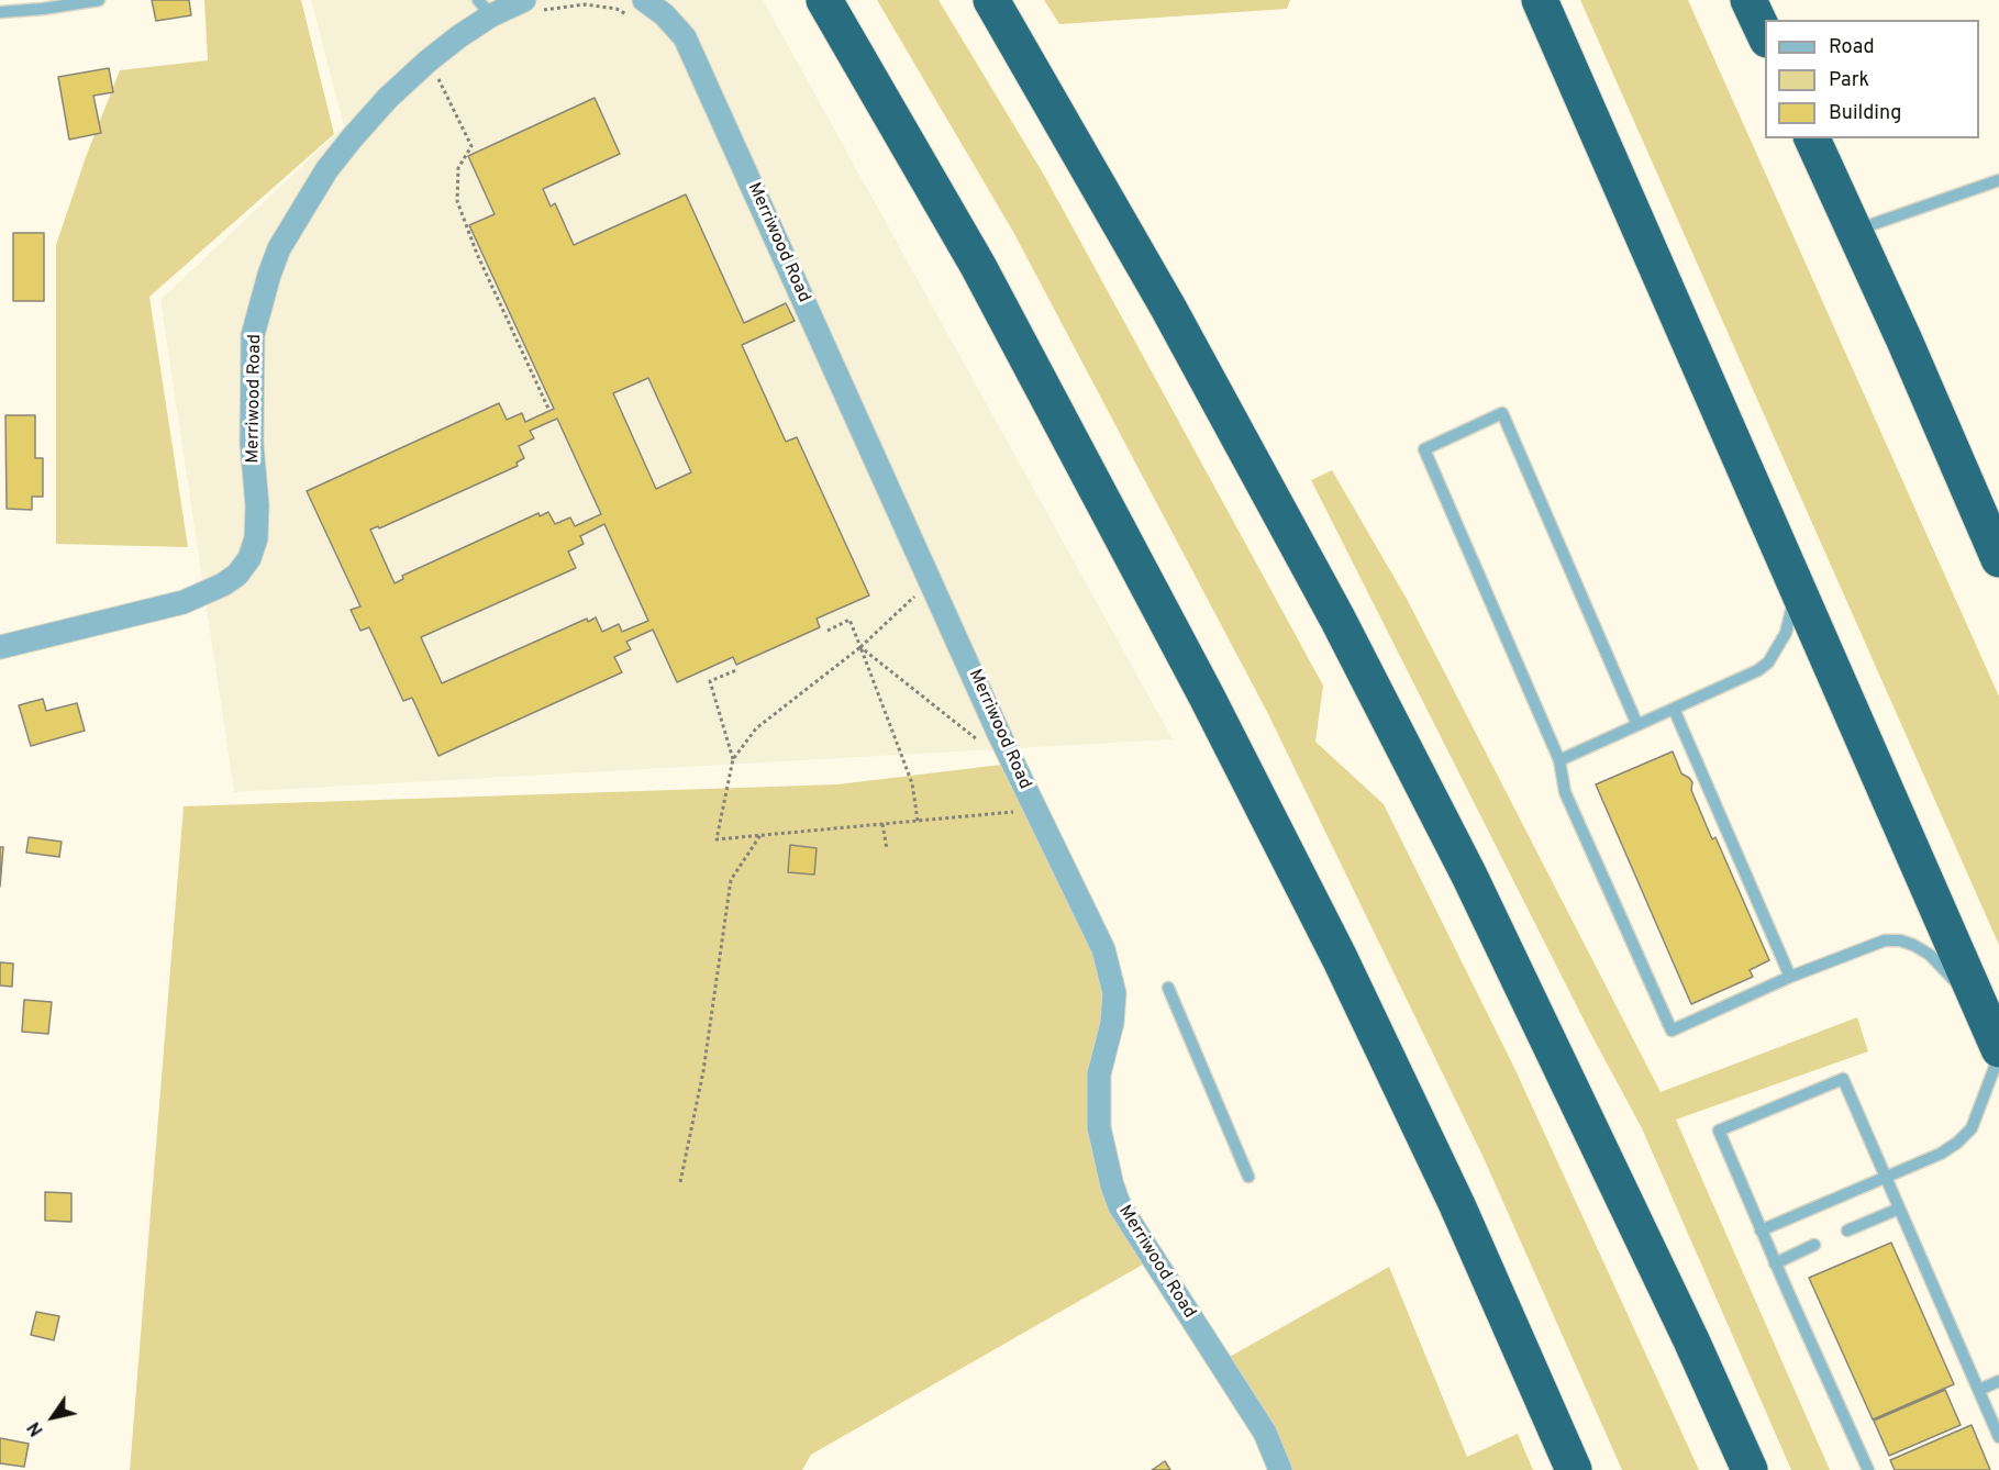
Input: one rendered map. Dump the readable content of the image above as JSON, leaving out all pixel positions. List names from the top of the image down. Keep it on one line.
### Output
{"streets":{"street":["Merriwood Road"]},"legend":["Road","Park","Building"],"north":"bottom left"}
